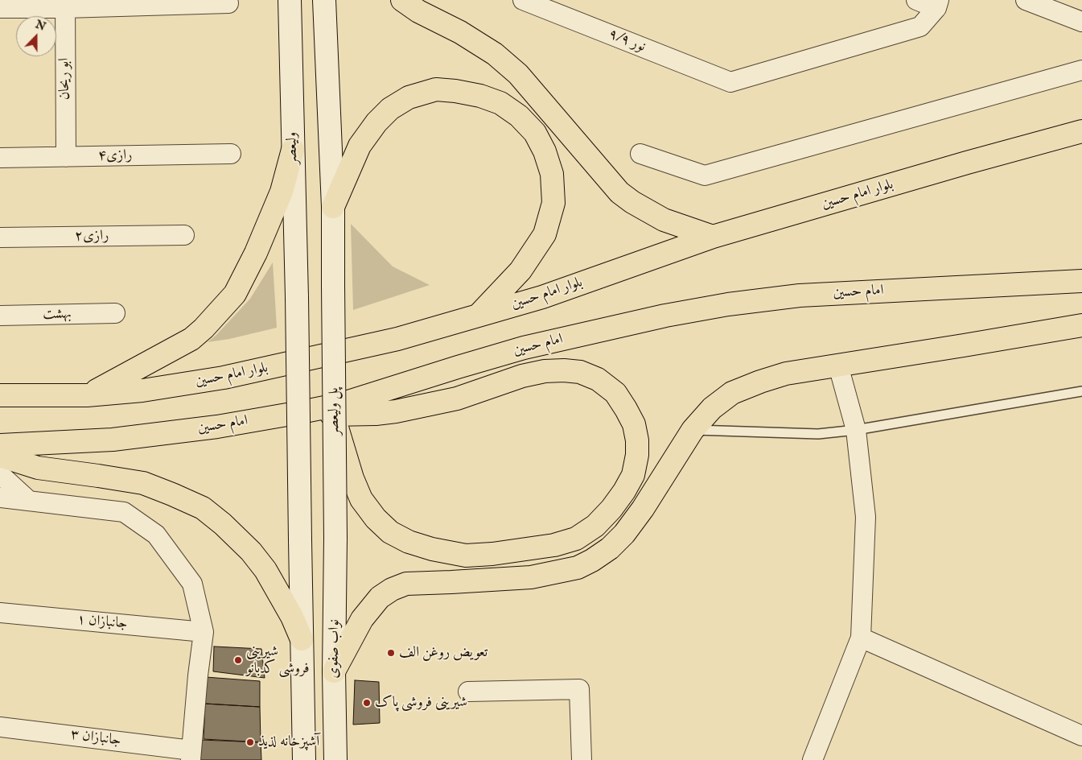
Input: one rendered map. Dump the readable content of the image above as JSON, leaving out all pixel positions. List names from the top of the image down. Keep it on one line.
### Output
{"streets":{"main road":["ولیعصر","بلوار امام حسین","امام حسین","پل ولیعصر","نواب صفوی"],"street":["نور ۹/۹","ابو ریحان","رازی۴","رازی۲","بهشت","جانبازان ۱","جانبازان ۳"]},"crossings":[["ابو ریحان","رازی۴"],["پل ولیعصر","نواب صفوی"]],"places":["تعویض روغن الف","شیرینی فروشی کدبانو","شیرینی فروشی پاک","آشپزخانه لذیذ"],"north":"top"}
